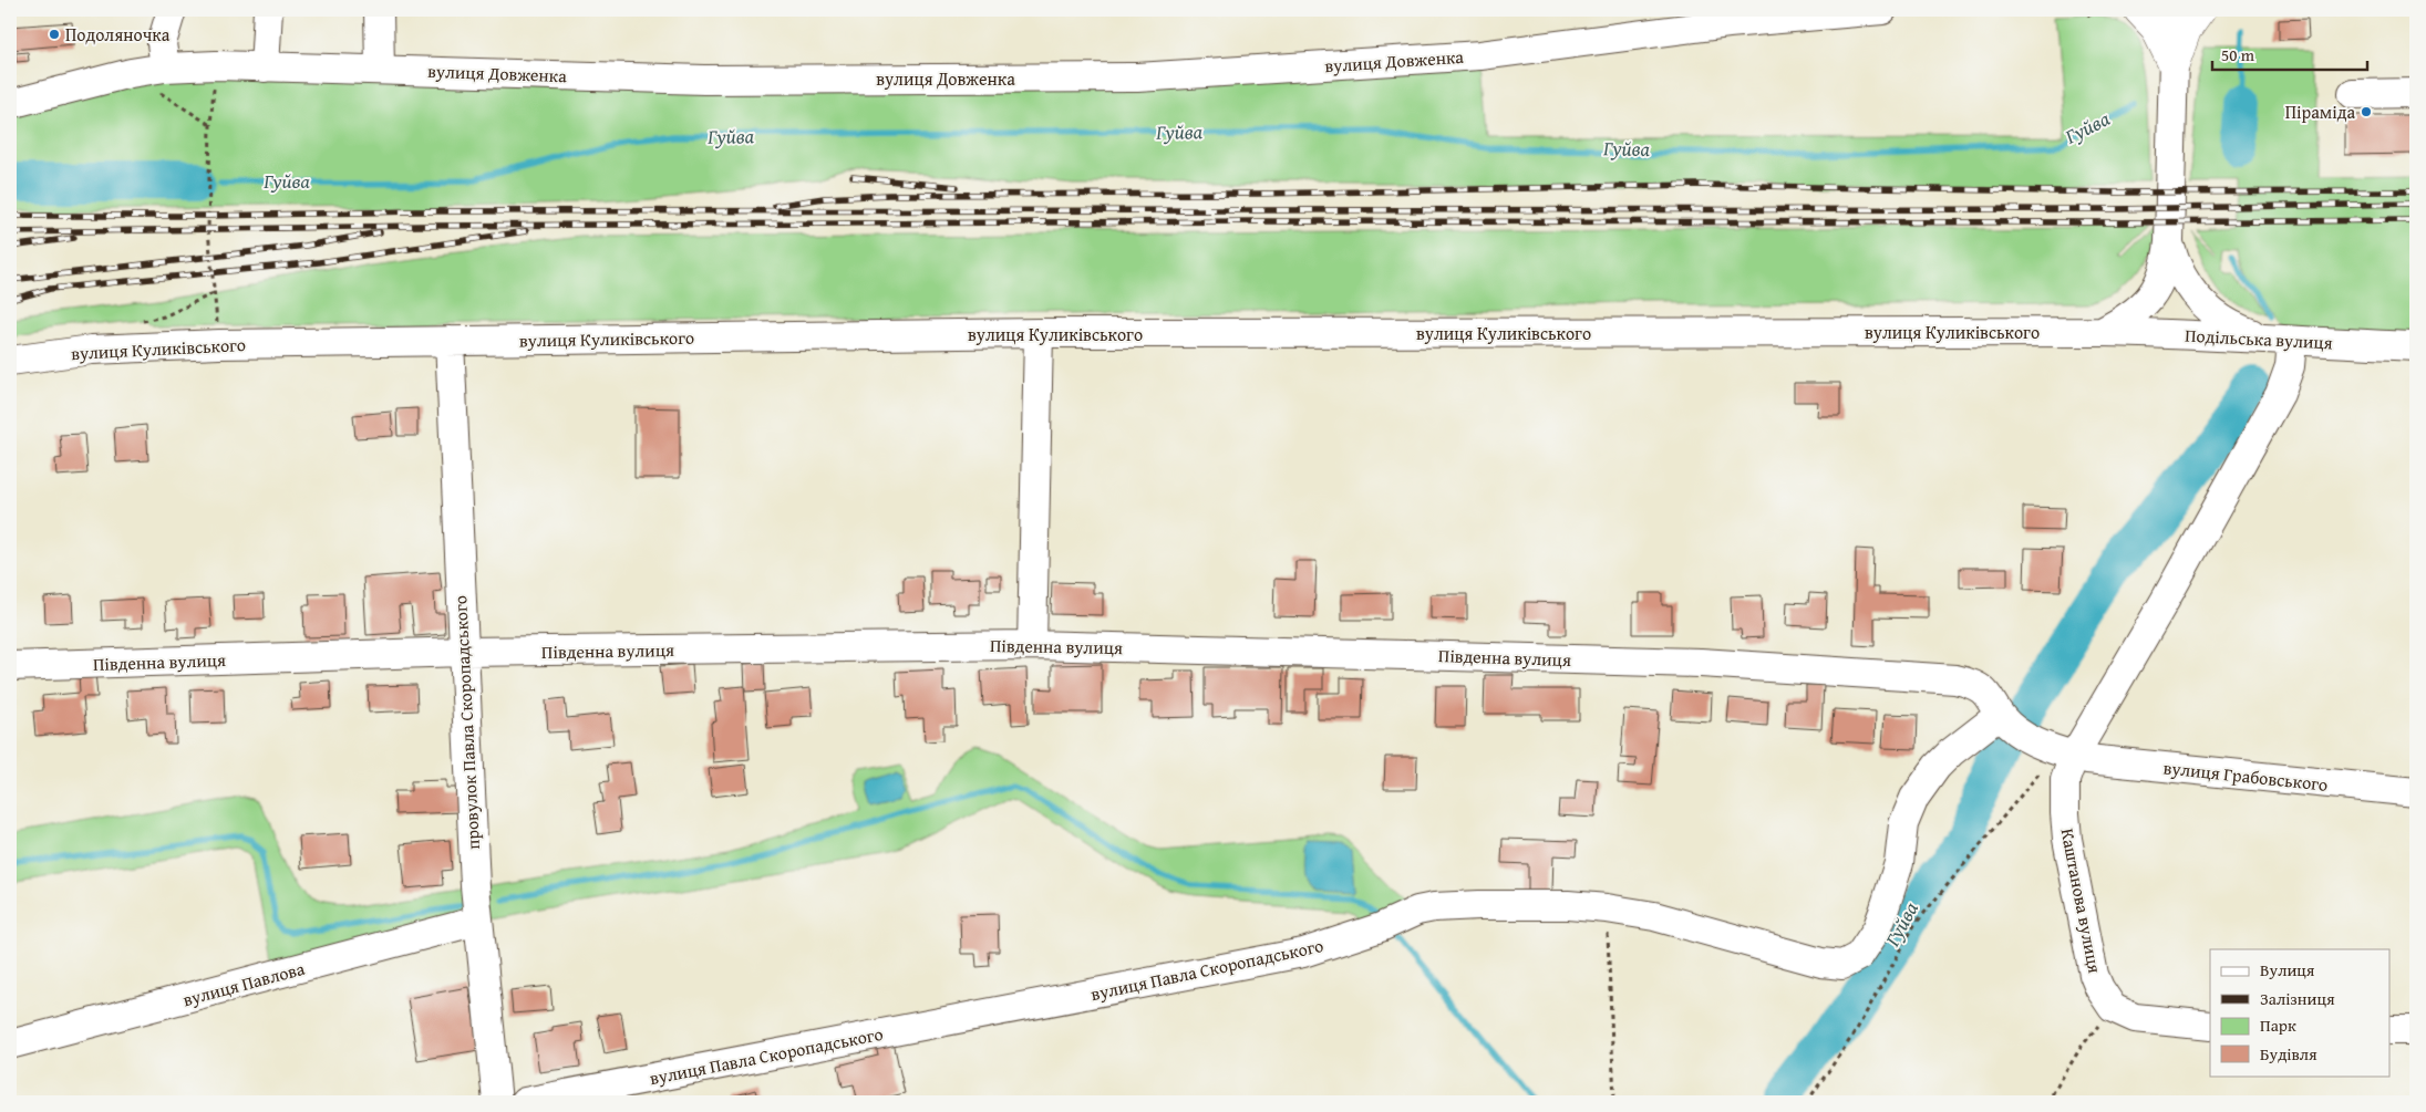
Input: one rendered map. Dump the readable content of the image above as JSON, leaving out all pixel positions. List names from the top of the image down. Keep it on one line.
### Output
{"streets":{"street":["вулиця Довженка","вулиця Куликівського","Подільська вулиця","Південна вулиця","провулок Павла Скоропадського","вулиця Грабовського","Каштанова вулиця","вулиця Павла Скоропадського","вулиця Павлова"]},"crossings":[["вулиця Куликівського","Подільська вулиця"],["вулиця Куликівського","провулок Павла Скоропадського"],["Подільська вулиця","Каштанова вулиця"],["Південна вулиця","провулок Павла Скоропадського"],["Південна вулиця","вулиця Грабовського"],["Південна вулиця","Каштанова вулиця"],["Південна вулиця","вулиця Павла Скоропадського"],["провулок Павла Скоропадського","вулиця Павлова"],["вулиця Грабовського","Каштанова вулиця"]],"water":["Гуйва"],"places":["Подоляночка","Піраміда"],"legend":["Вулиця","Залізниця","Парк","Будівля"],"scale_bar":"50 m"}
